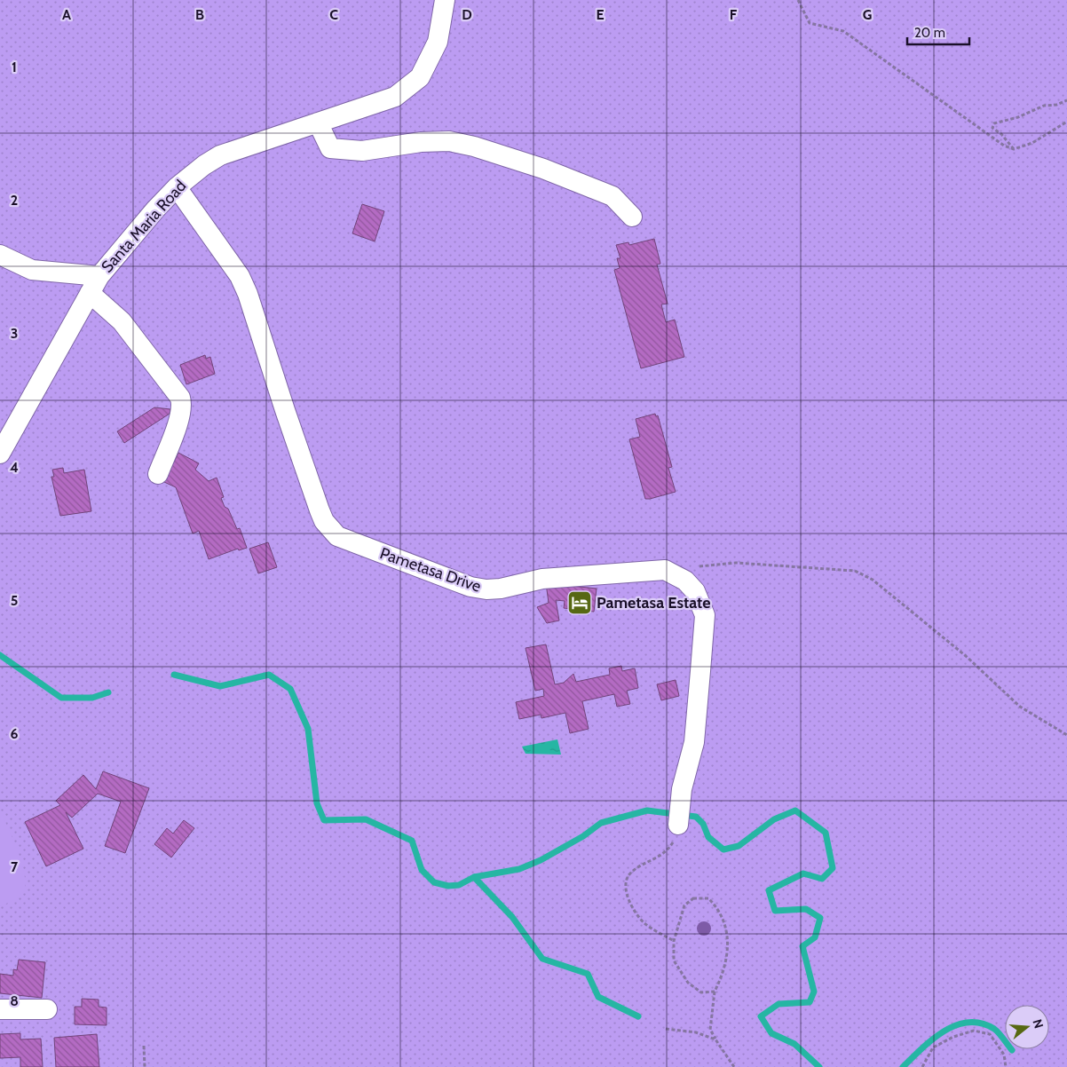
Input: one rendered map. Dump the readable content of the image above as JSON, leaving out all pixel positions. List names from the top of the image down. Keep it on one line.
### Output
{"streets":{"street":["Santa Maria Road","Pametasa Drive"]},"crossings":[["Santa Maria Road","Pametasa Drive"]],"places":{"hotel":["Pametasa Estate"]},"scale_bar":"20 m","north":"right","grid":{"columns":["A","B","C","D","E","F","G"],"rows":["1","2","3","4","5","6","7","8"]}}
